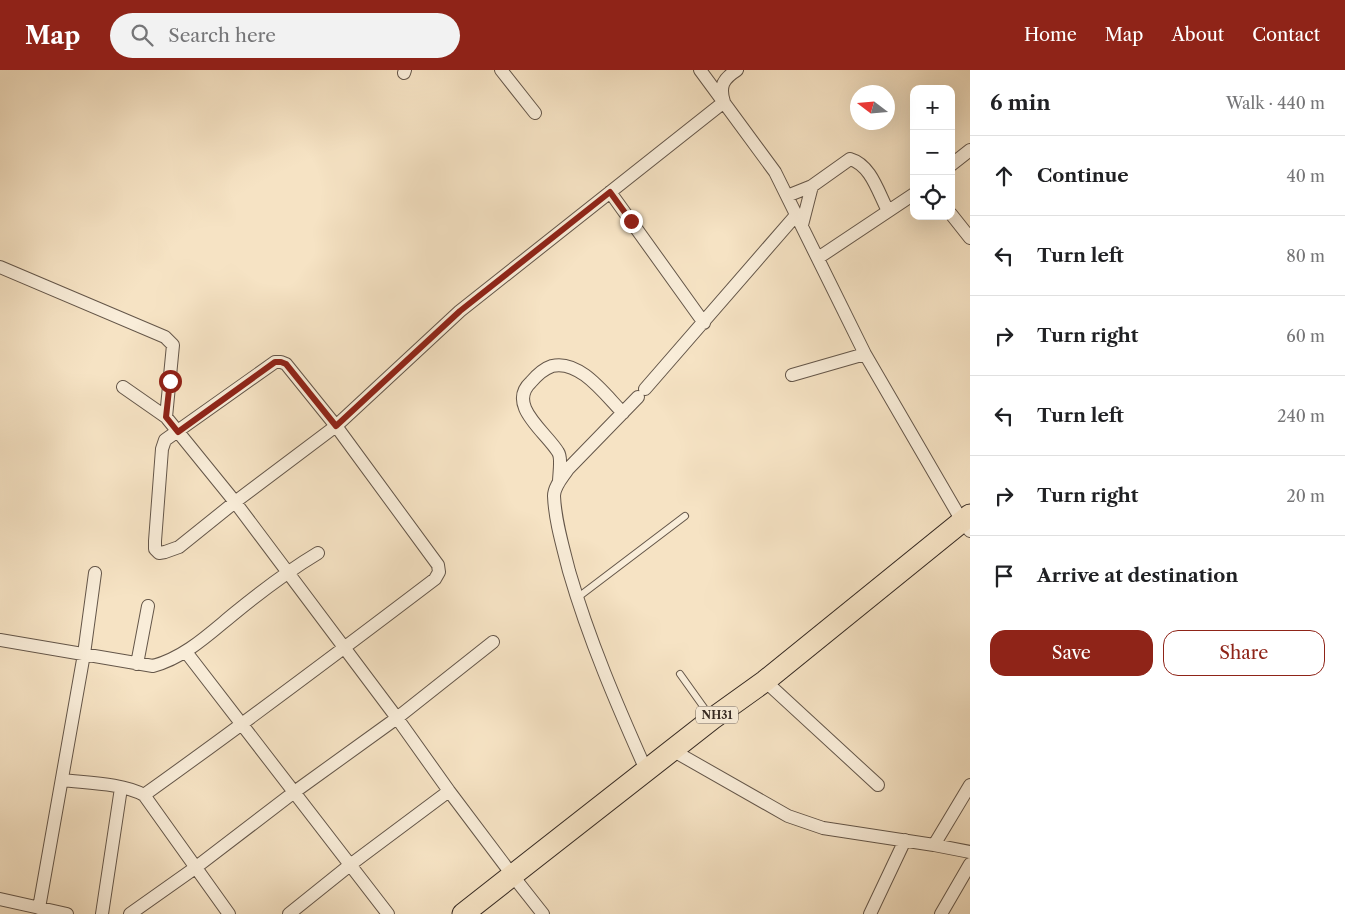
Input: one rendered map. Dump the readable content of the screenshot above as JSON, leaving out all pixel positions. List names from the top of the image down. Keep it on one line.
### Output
{"streets":{"highway":["NH31"]},"north":"left","page":{"header":"Map","search":"Search here","nav":["Home","Map","About","Contact"],"heading":["6 min","Walk · 440 m"],"map_buttons":["+","−"],"list":[["Continue","40 m"],["Turn left","80 m"],["Turn right","60 m"],["Turn left","240 m"],["Turn right","20 m"],"Arrive at destination"],"buttons":["Save","Share"]}}
